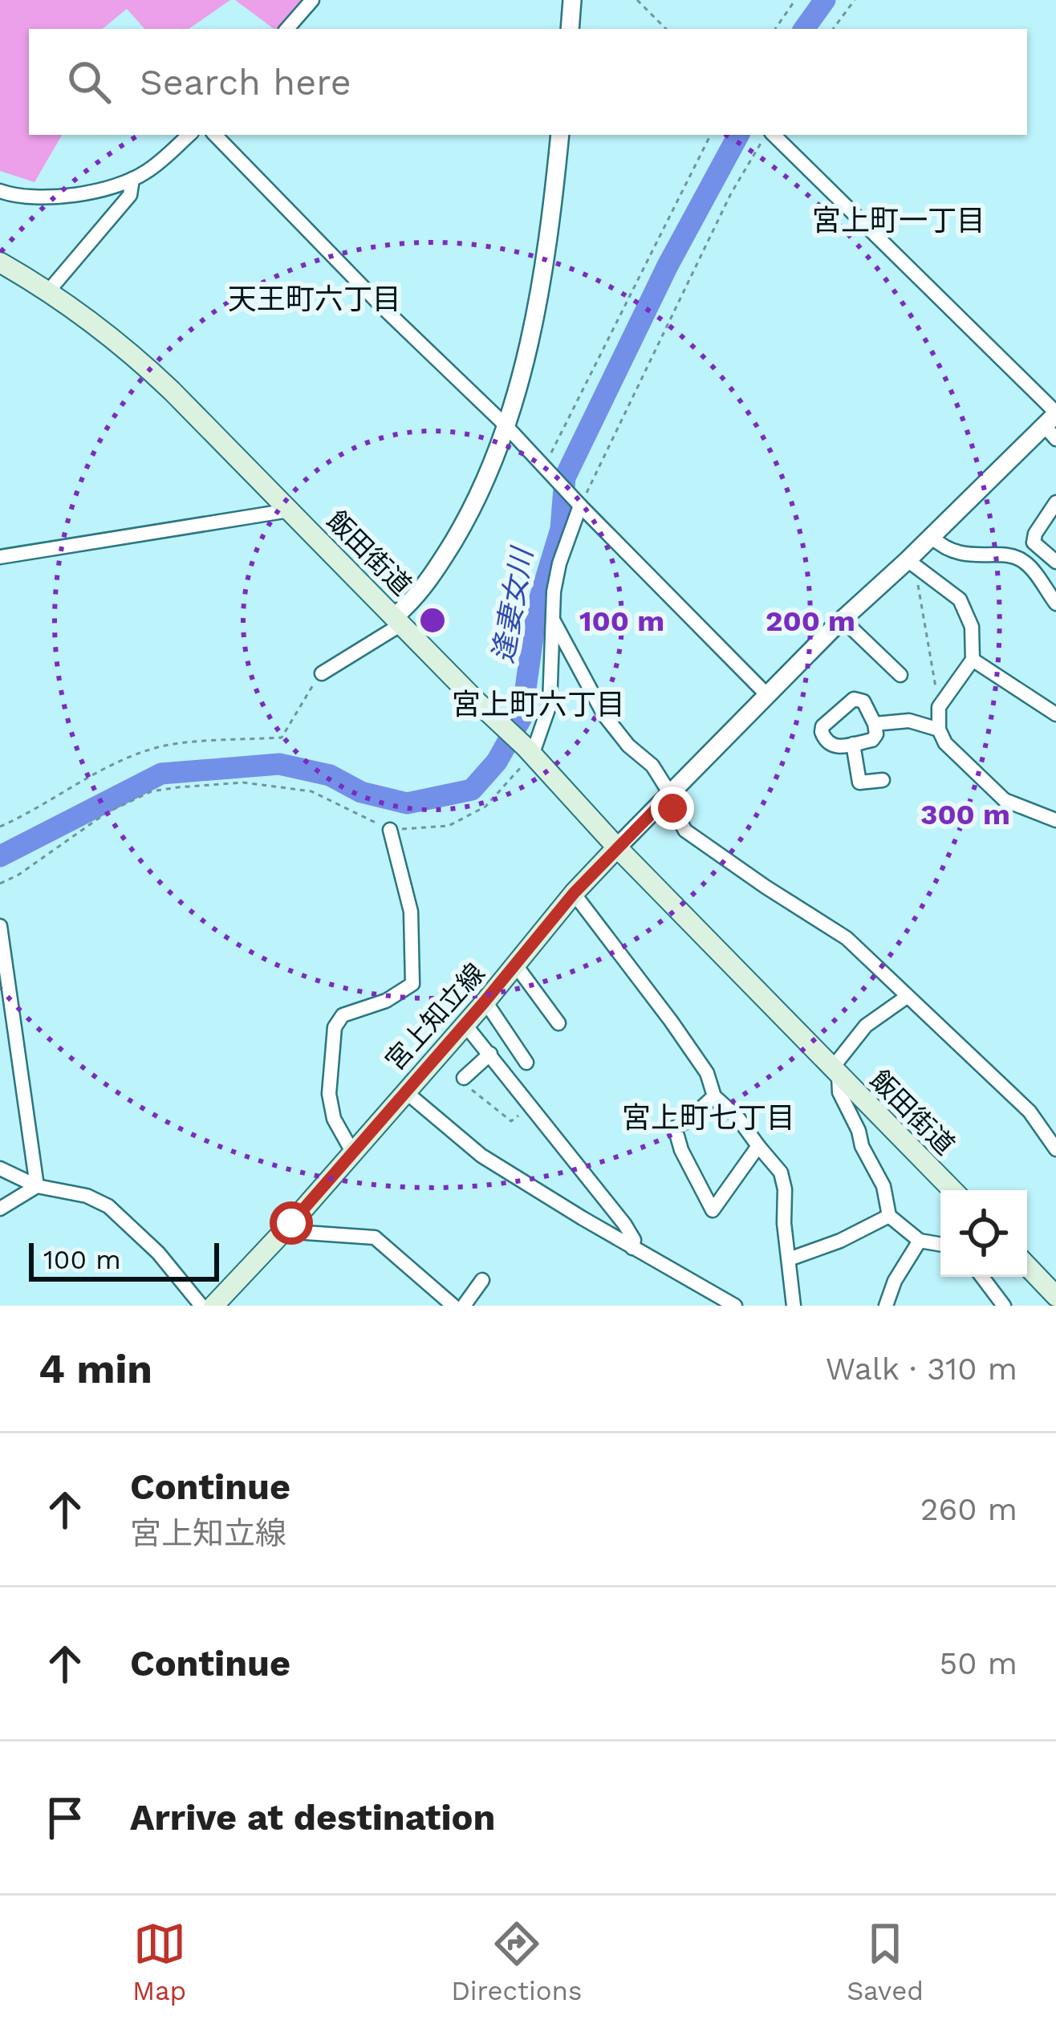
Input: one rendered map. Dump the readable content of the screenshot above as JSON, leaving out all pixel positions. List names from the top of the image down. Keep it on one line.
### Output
{"streets":{"main road":["飯田街道","宮上知立線"]},"crossings":[["飯田街道","宮上知立線"]],"districts":["宮上町一丁目","天王町六丁目","宮上町六丁目","宮上町七丁目"],"water":["逢妻女川"],"scale_bar":"100 m","page":{"search":"Search here","scale":"100 m","heading":["4 min","Walk · 310 m"],"list":[["Continue","宮上知立線","260 m"],["Continue","50 m"],"Arrive at destination"],"nav":["Map","Directions","Saved"]},"rings":["100 m","200 m","300 m"]}
